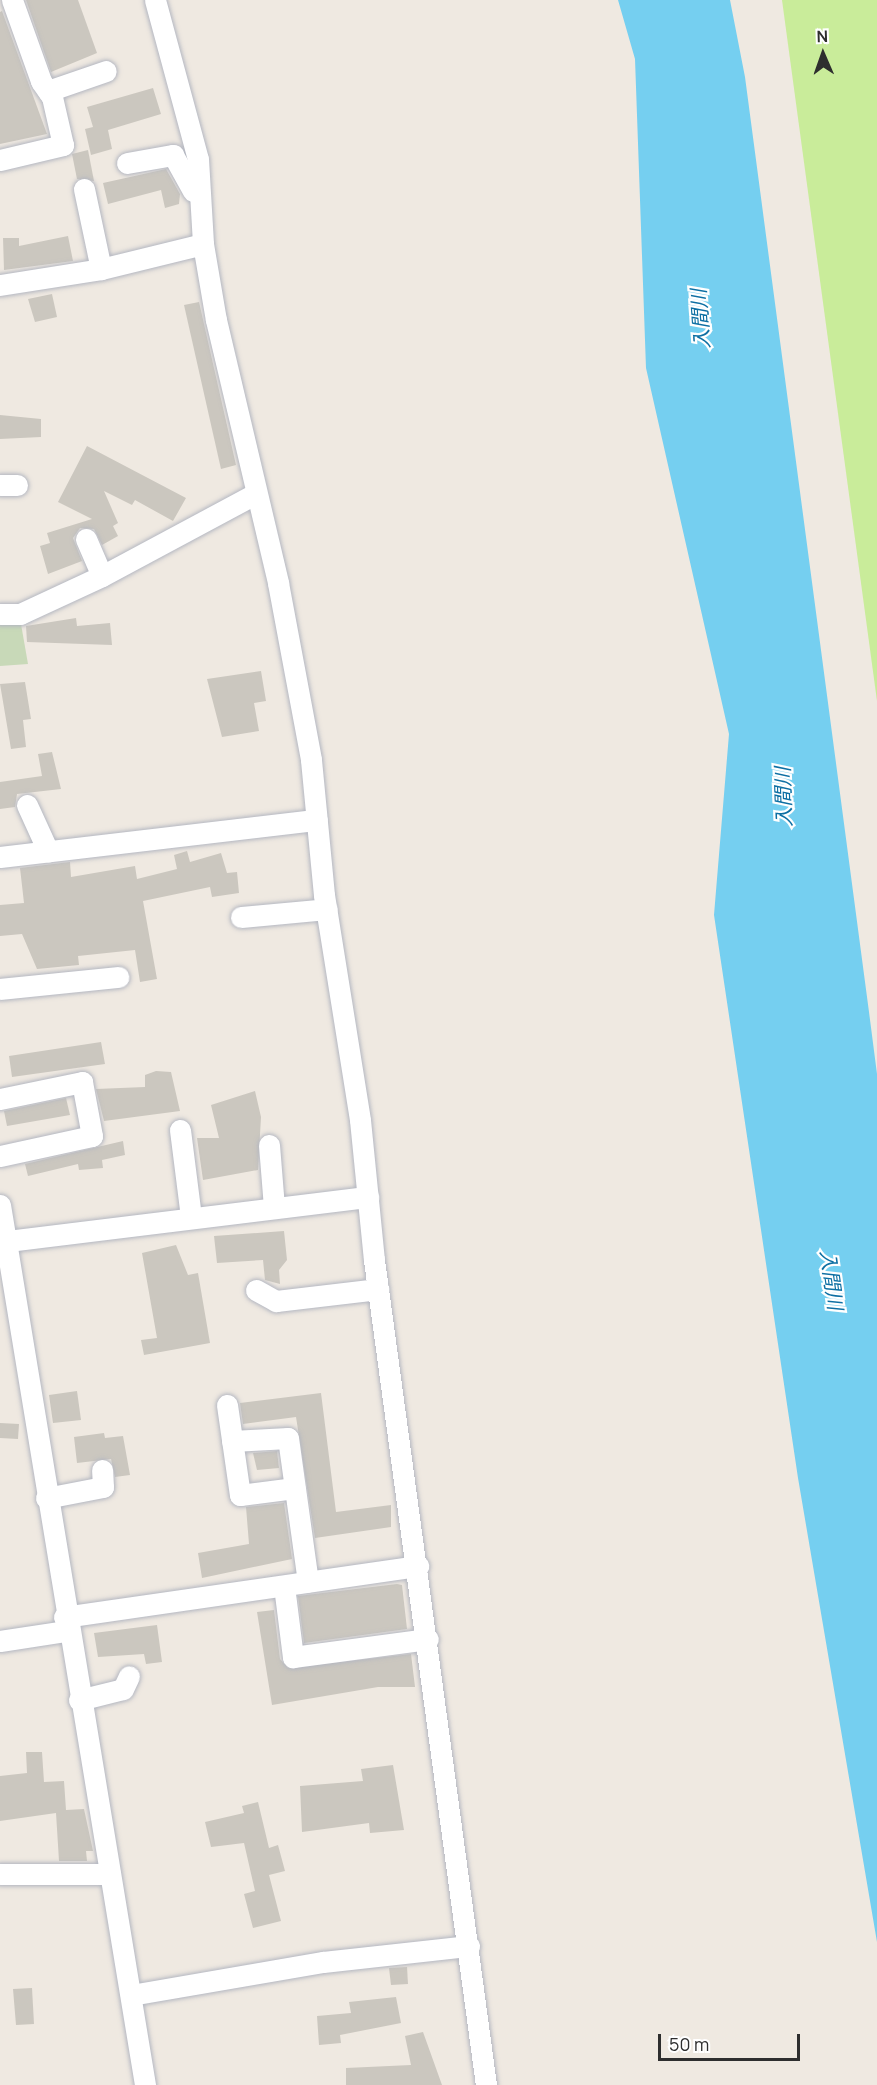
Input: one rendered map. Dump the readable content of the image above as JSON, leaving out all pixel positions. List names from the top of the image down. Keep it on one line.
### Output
{"water":["入間川"],"scale_bar":"50 m","north":"top"}
